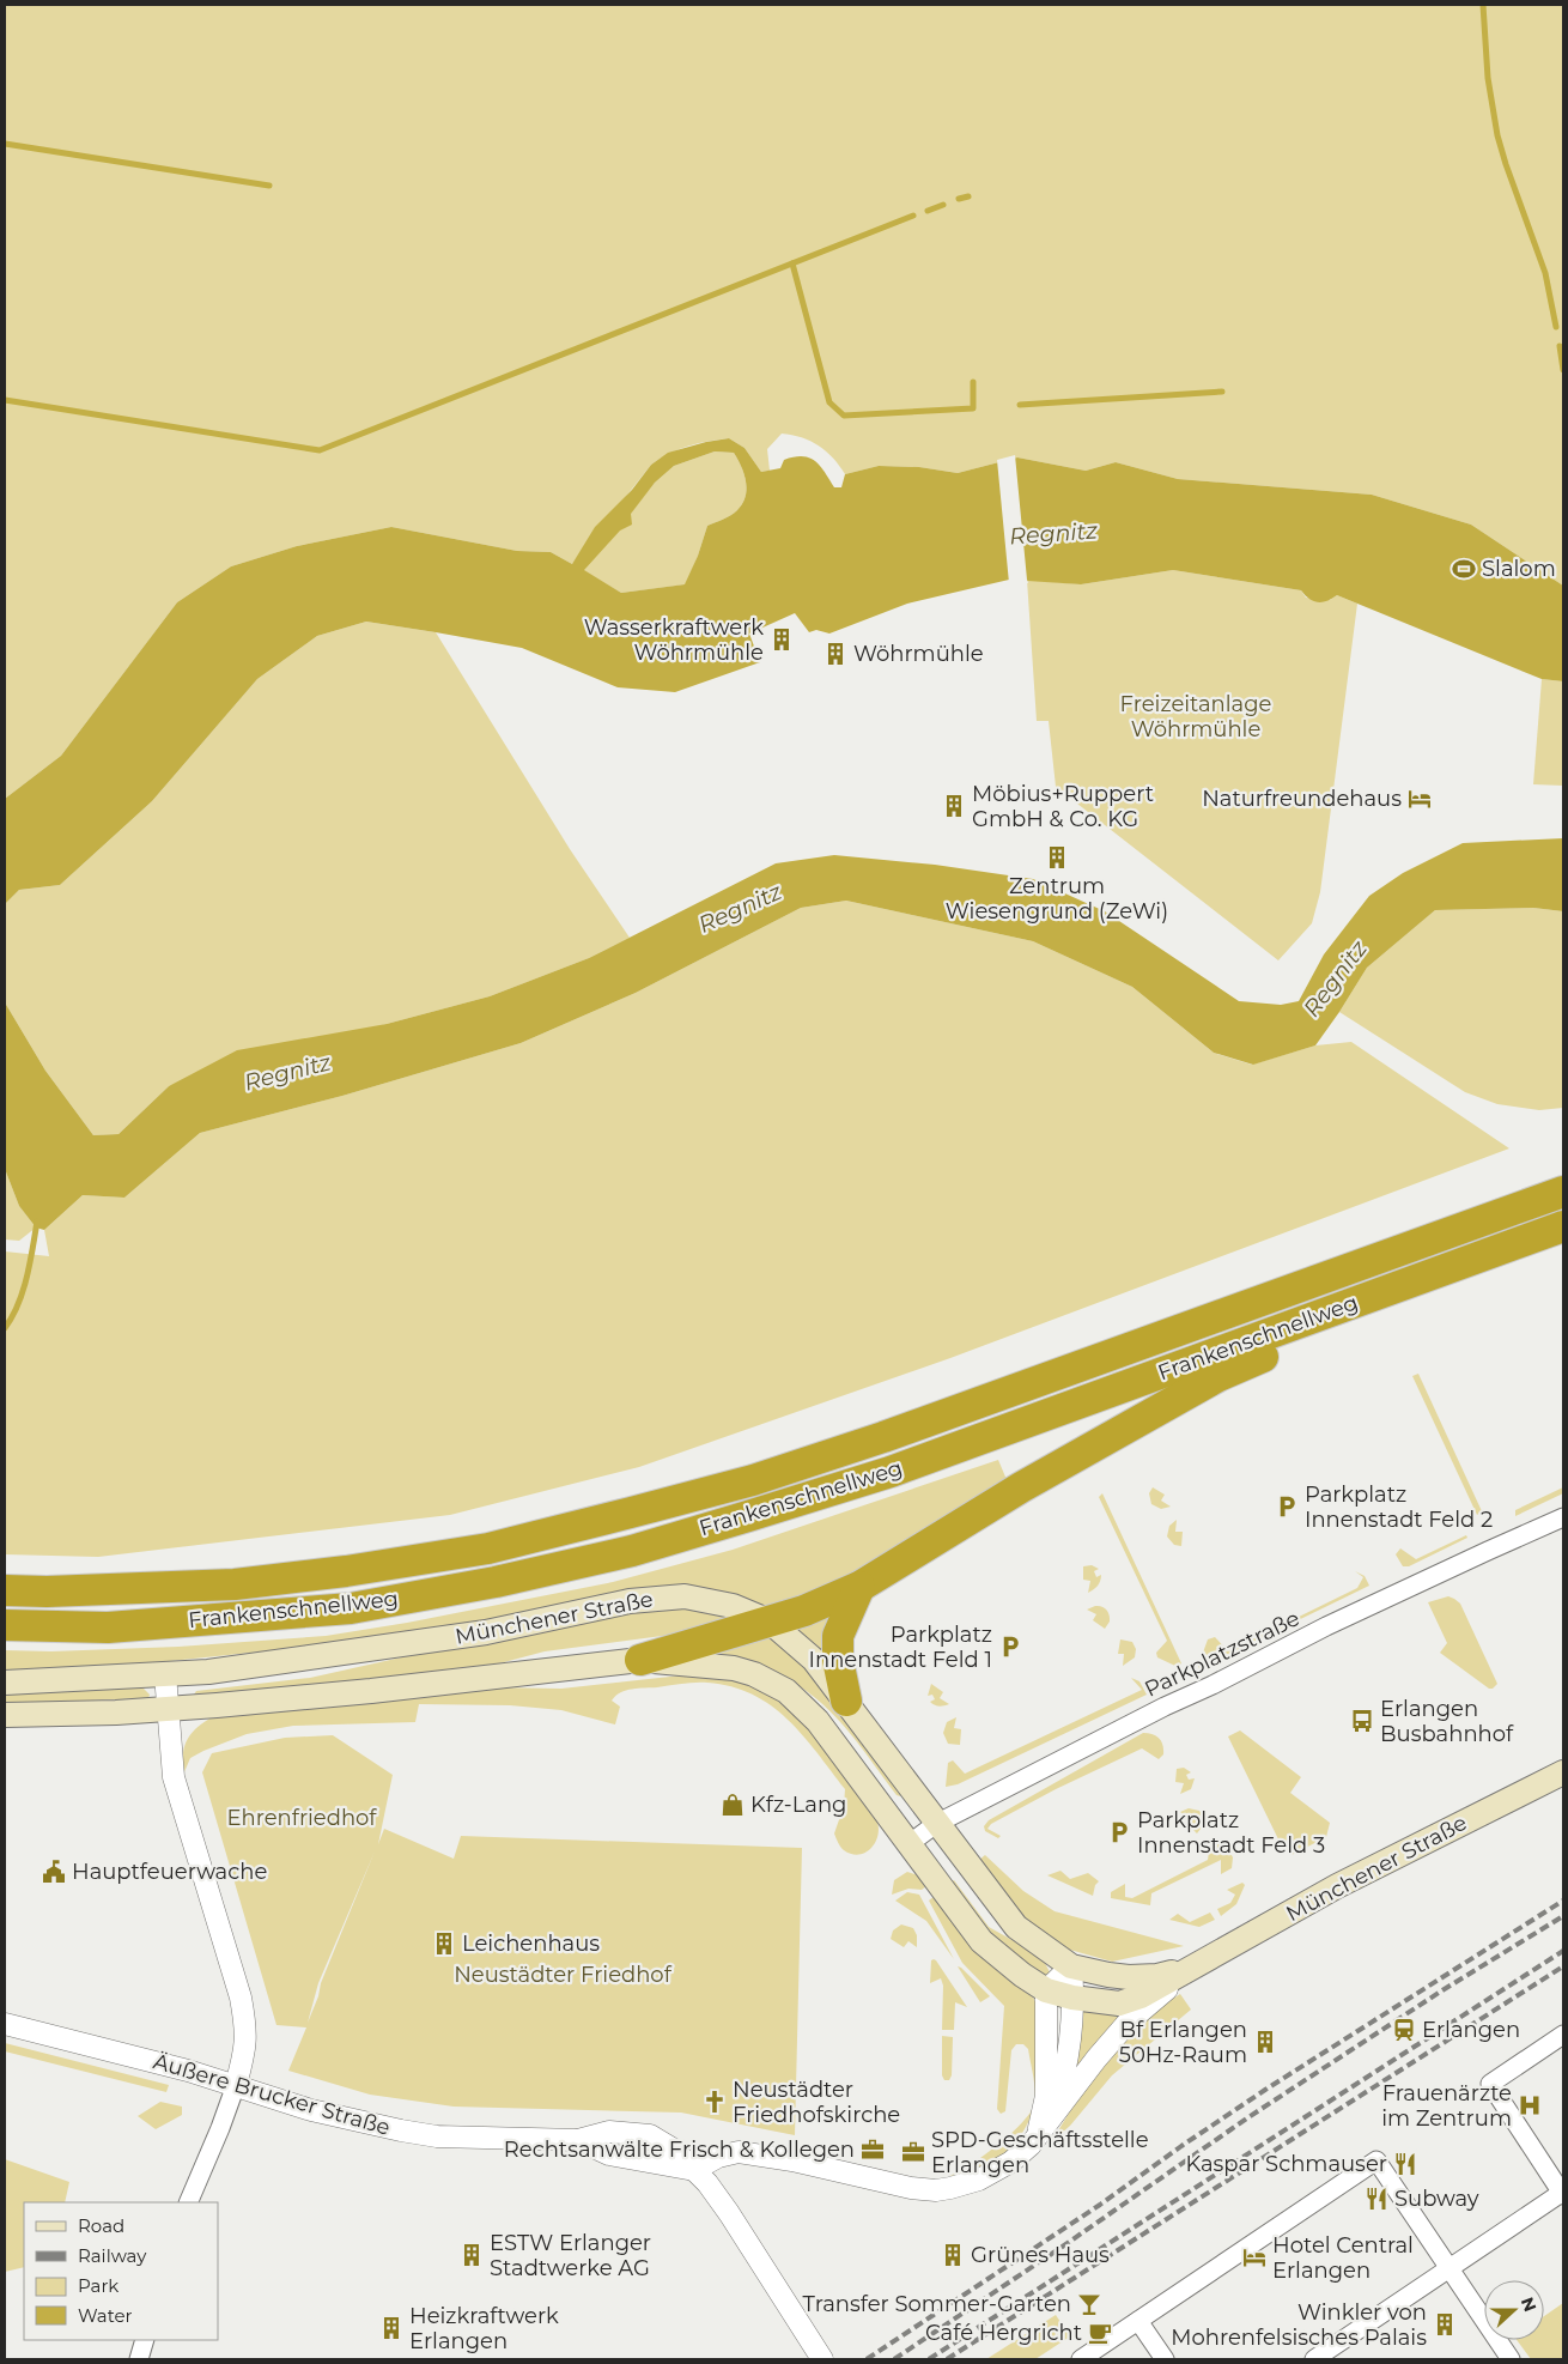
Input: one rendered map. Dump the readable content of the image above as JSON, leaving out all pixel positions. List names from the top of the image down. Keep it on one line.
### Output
{"streets":{"highway":["Frankenschnellweg"],"main road":["Münchener Straße"],"street":["Parkplatzstraße","Äußere Brucker Straße"]},"crossings":[["Münchener Straße","Parkplatzstraße"]],"water":["Regnitz"],"parks":["Freizeitanlage Wöhrmühle","Ehrenfriedhof","Neustädter Friedhof"],"places":{"sports":["Slalom"],"building":["Wasserkraftwerk Wöhrmühle","Wöhrmühle","Möbius+Ruppert GmbH & Co. KG","Zentrum Wiesengrund (ZeWi)","Leichenhaus","Bf Erlangen 50Hz-Raum","ESTW Erlanger Stadtwerke AG","Grünes Haus","Winkler von Mohrenfelsisches Palais","Heizkraftwerk Erlangen"],"hotel":["Naturfreundehaus","Hotel Central Erlangen"],"parking":["Parkplatz Innenstadt Feld 2","Parkplatz Innenstadt Feld 1","Parkplatz Innenstadt Feld 3"],"bus stop":["Erlangen Busbahnhof"],"shop":["Kfz-Lang"],"public building":["Hauptfeuerwache"],"station":["Erlangen"],"church":["Neustädter Friedhofskirche"],"hospital":["Frauenärzte im Zentrum"],"office":["Rechtsanwälte Frisch & Kollegen","SPD-Geschäftsstelle Erlangen"],"restaurant":["Kaspar Schmauser","Subway"],"bar":["Transfer Sommer-Garten"],"cafe":["Café Hergricht"]},"legend":["Road","Railway","Park","Water"],"north":"right"}
